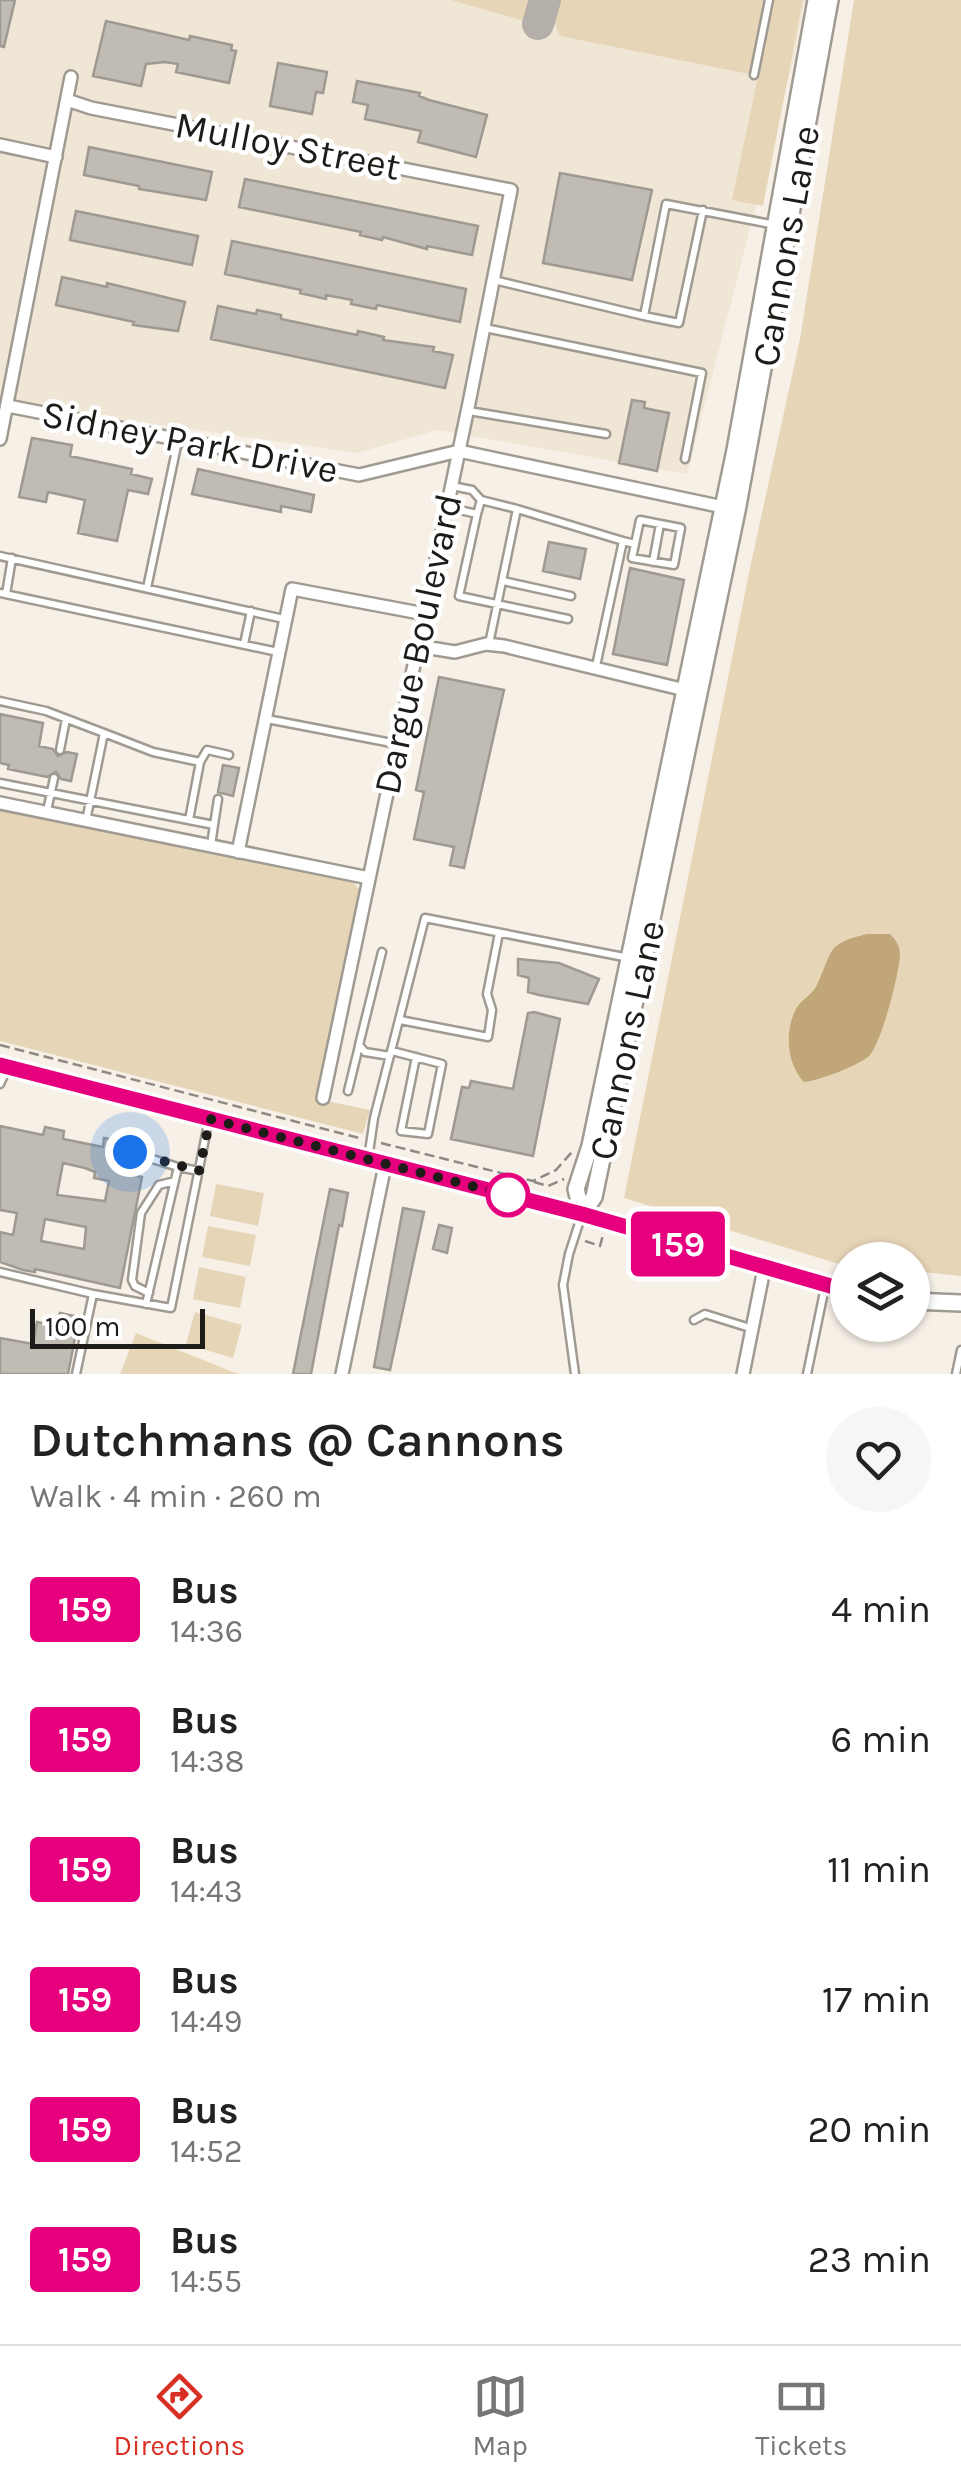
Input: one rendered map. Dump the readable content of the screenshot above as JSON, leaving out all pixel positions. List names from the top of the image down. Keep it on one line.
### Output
{"streets":{"main road":["Cannons Lane"],"street":["Mulloy Street","Sidney Park Drive","Dargue Boulevard"]},"crossings":[["Mulloy Street","Dargue Boulevard"],["Cannons Lane","Sidney Park Drive"],["Sidney Park Drive","Dargue Boulevard"]],"lines":["bus line 159"],"scale_bar":"100 m","page":{"on_map":"159","scale":"100 m","heading":["Dutchmans @ Cannons","Walk · 4 min · 260 m"],"list":[{"mark":"159","name":"Bus","note":"14:36","value":"4 min"},{"mark":"159","name":"Bus","note":"14:38","value":"6 min"},{"mark":"159","name":"Bus","note":"14:43","value":"11 min"},{"mark":"159","name":"Bus","note":"14:49","value":"17 min"},{"mark":"159","name":"Bus","note":"14:52","value":"20 min"},{"mark":"159","name":"Bus","note":"14:55","value":"23 min"}],"tabs":["Directions","Map","Tickets"]}}
